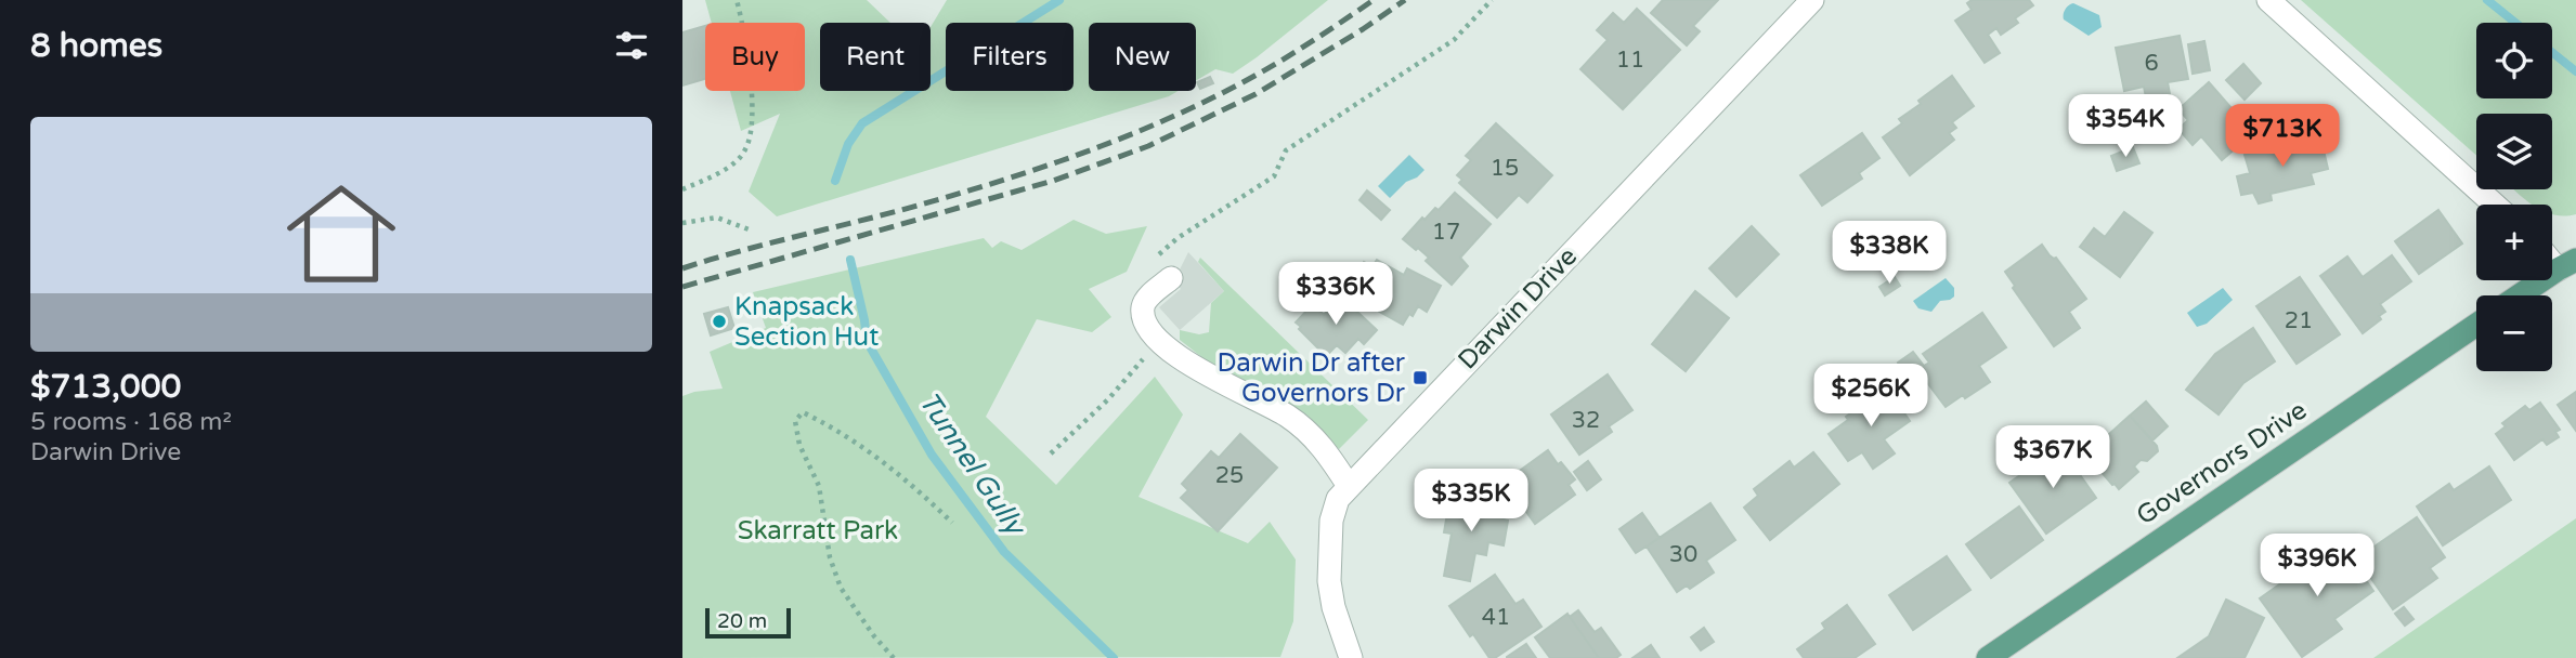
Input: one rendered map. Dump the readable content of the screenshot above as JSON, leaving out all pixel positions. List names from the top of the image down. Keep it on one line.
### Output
{"streets":{"main road":["Governors Drive"],"street":["Darwin Drive"]},"water":["Tunnel Gully"],"parks":["Skarratt Park"],"places":{"other":["Knapsack Section Hut"],"transit":["Darwin Dr after Governors Dr"]},"house_numbers":["11","6","15","17","21","32","25","30","41"],"scale_bar":"20 m","page":{"heading":"8 homes","map_buttons":["+","−"],"chip":["Buy","Rent","Filters","New"],"list":[{"name":"$713,000","note":"5 rooms · 168 m² · Darwin Drive"}],"price":["$354K","$713K","$338K","$336K","$256K","$367K","$335K","$396K"],"scale":"20 m"}}
